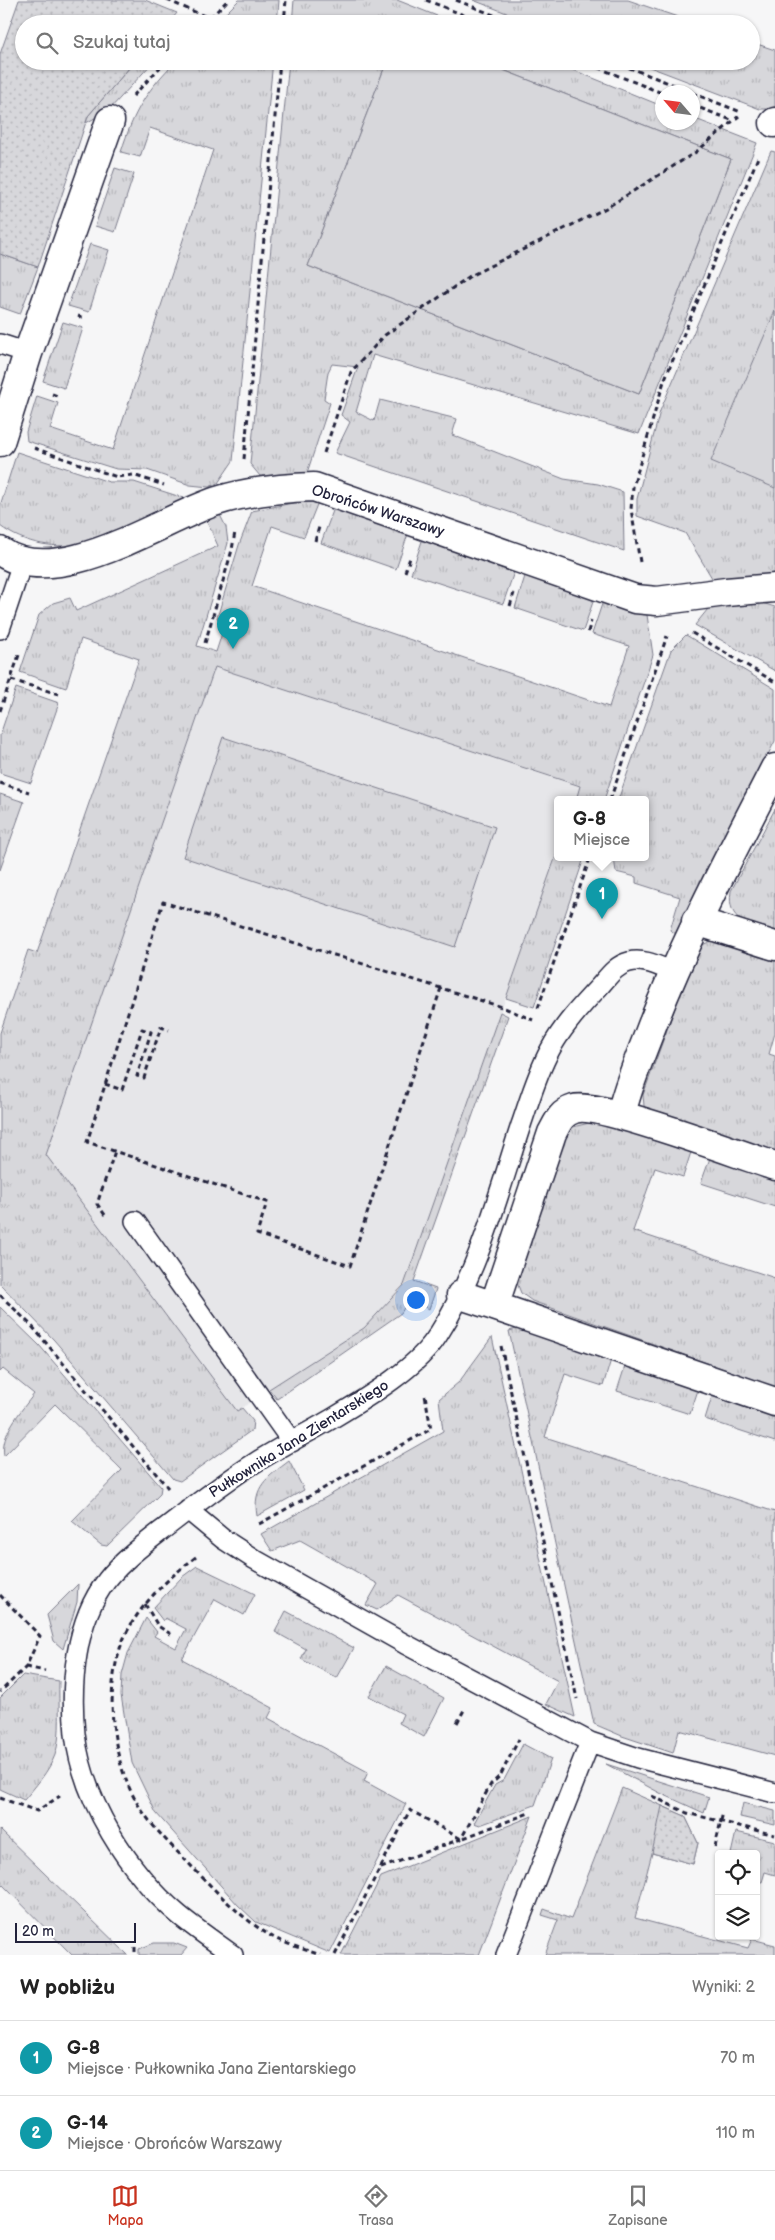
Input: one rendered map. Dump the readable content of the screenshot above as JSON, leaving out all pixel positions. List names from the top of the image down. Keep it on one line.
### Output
{"streets":{"street":["Obrońców Warszawy"],"lane":["Pułkownika Jana Zientarskiego"]},"scale_bar":"20 m","north":"top left","page":{"search":"Szukaj tutaj","pins":["2","1"],"popup":["G-8","Miejsce"],"scale":"20 m","heading":["W pobliżu","Wyniki: 2"],"list":[{"mark":"1","name":"G-8","note":"Miejsce · Pułkownika Jana Zientarskiego","value":"70 m"},{"mark":"2","name":"G-14","note":"Miejsce · Obrońców Warszawy","value":"110 m"}],"nav":["Mapa","Trasa","Zapisane"]}}
